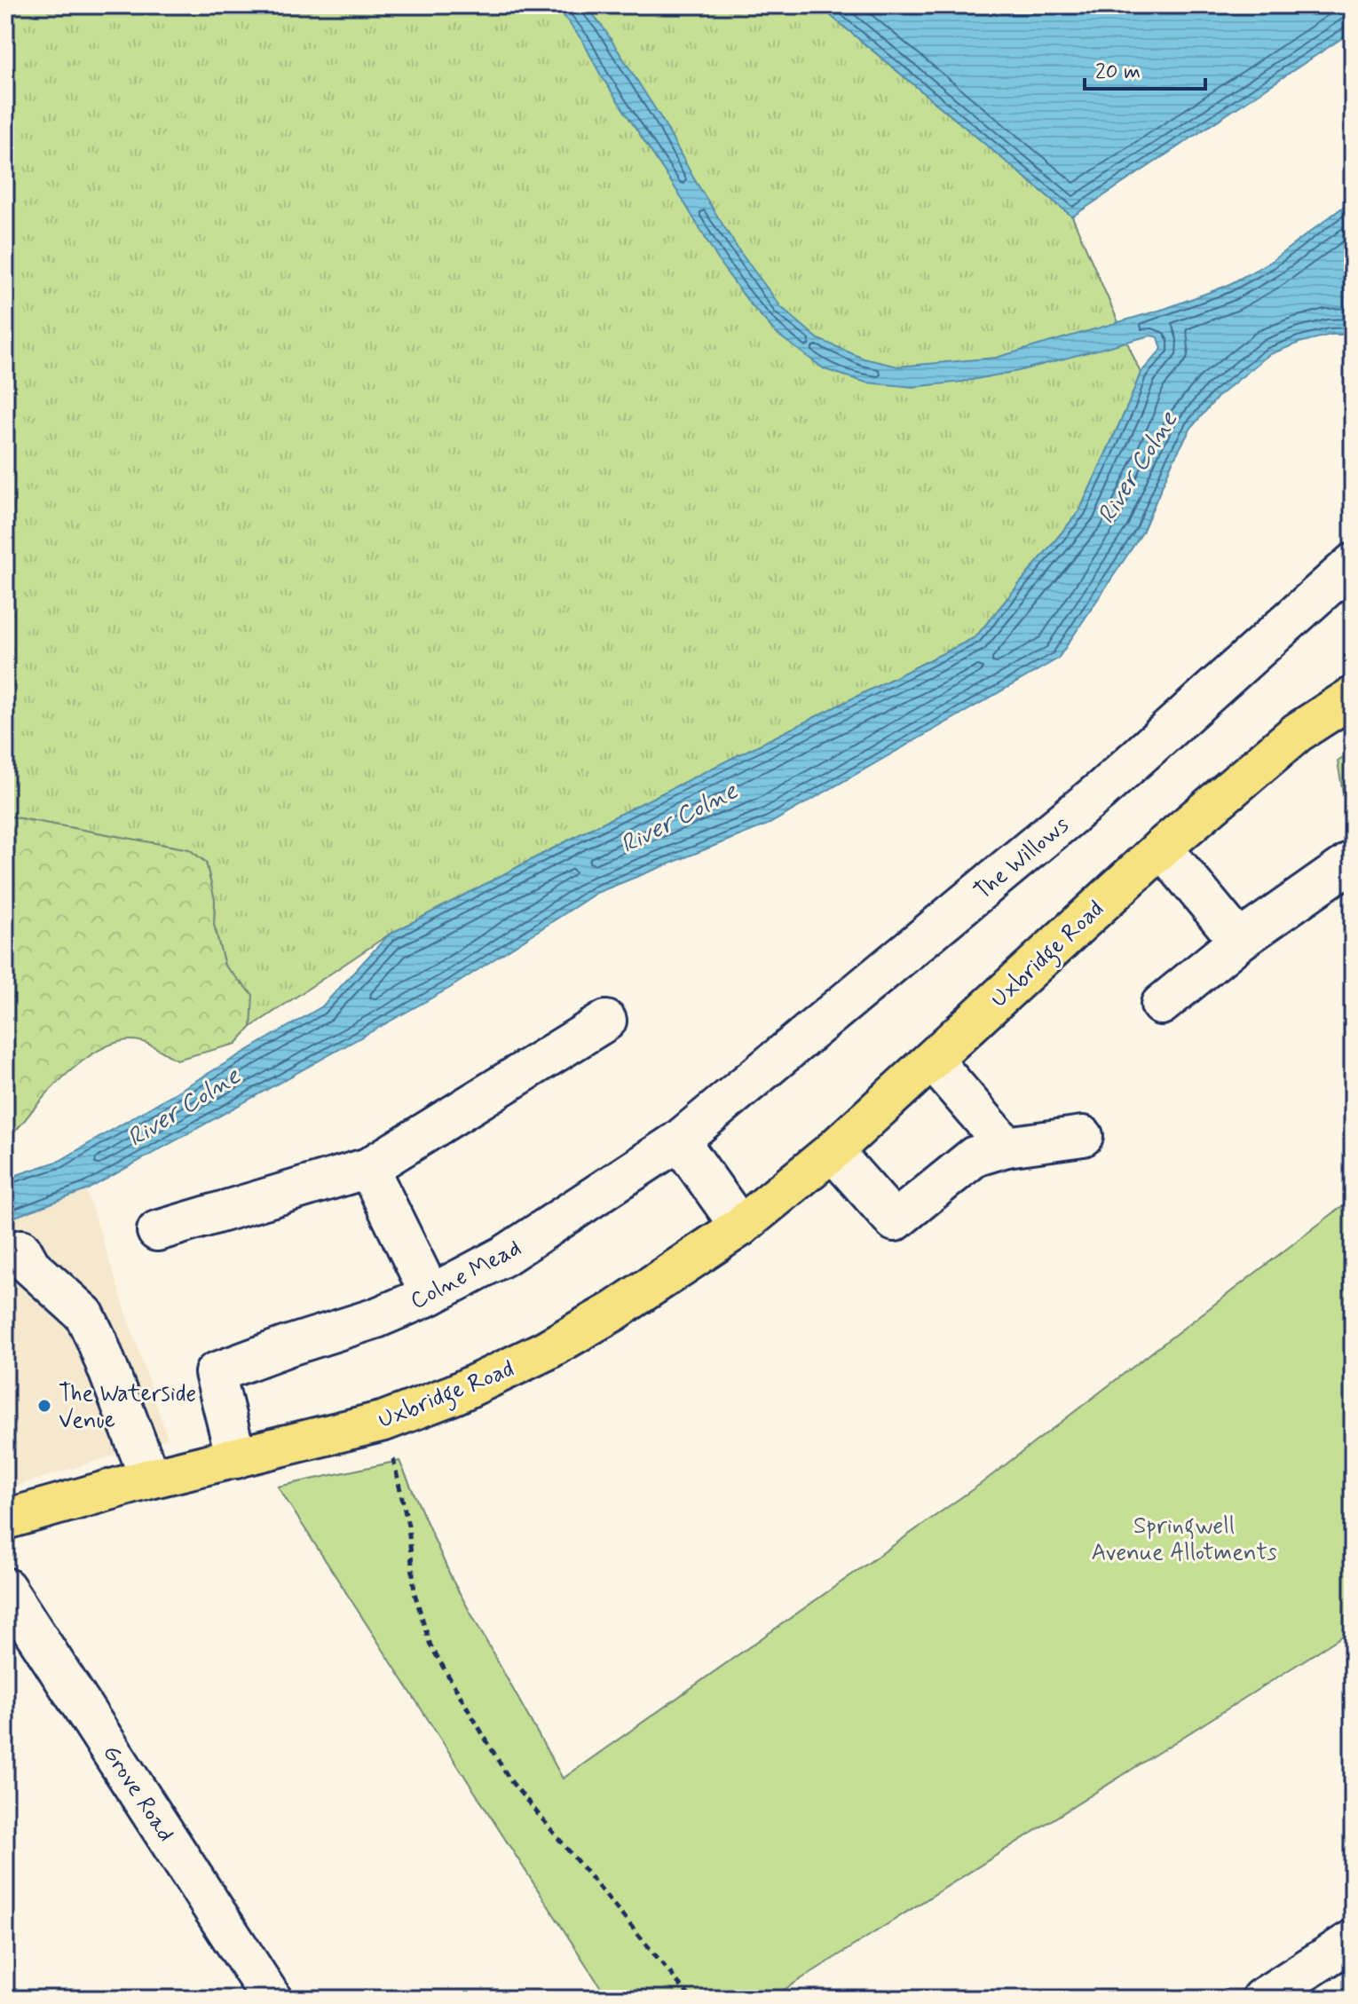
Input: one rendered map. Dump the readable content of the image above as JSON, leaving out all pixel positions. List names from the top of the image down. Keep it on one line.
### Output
{"streets":{"main road":["Uxbridge Road"],"street":["The Willows","Colne Mead","Grove Road"]},"crossings":[["The Willows","Colne Mead"],["Uxbridge Road","Colne Mead"]],"water":["River Colne"],"parks":["Springwell Avenue Allotments"],"places":["The Waterside Venue"],"scale_bar":"20 m"}
